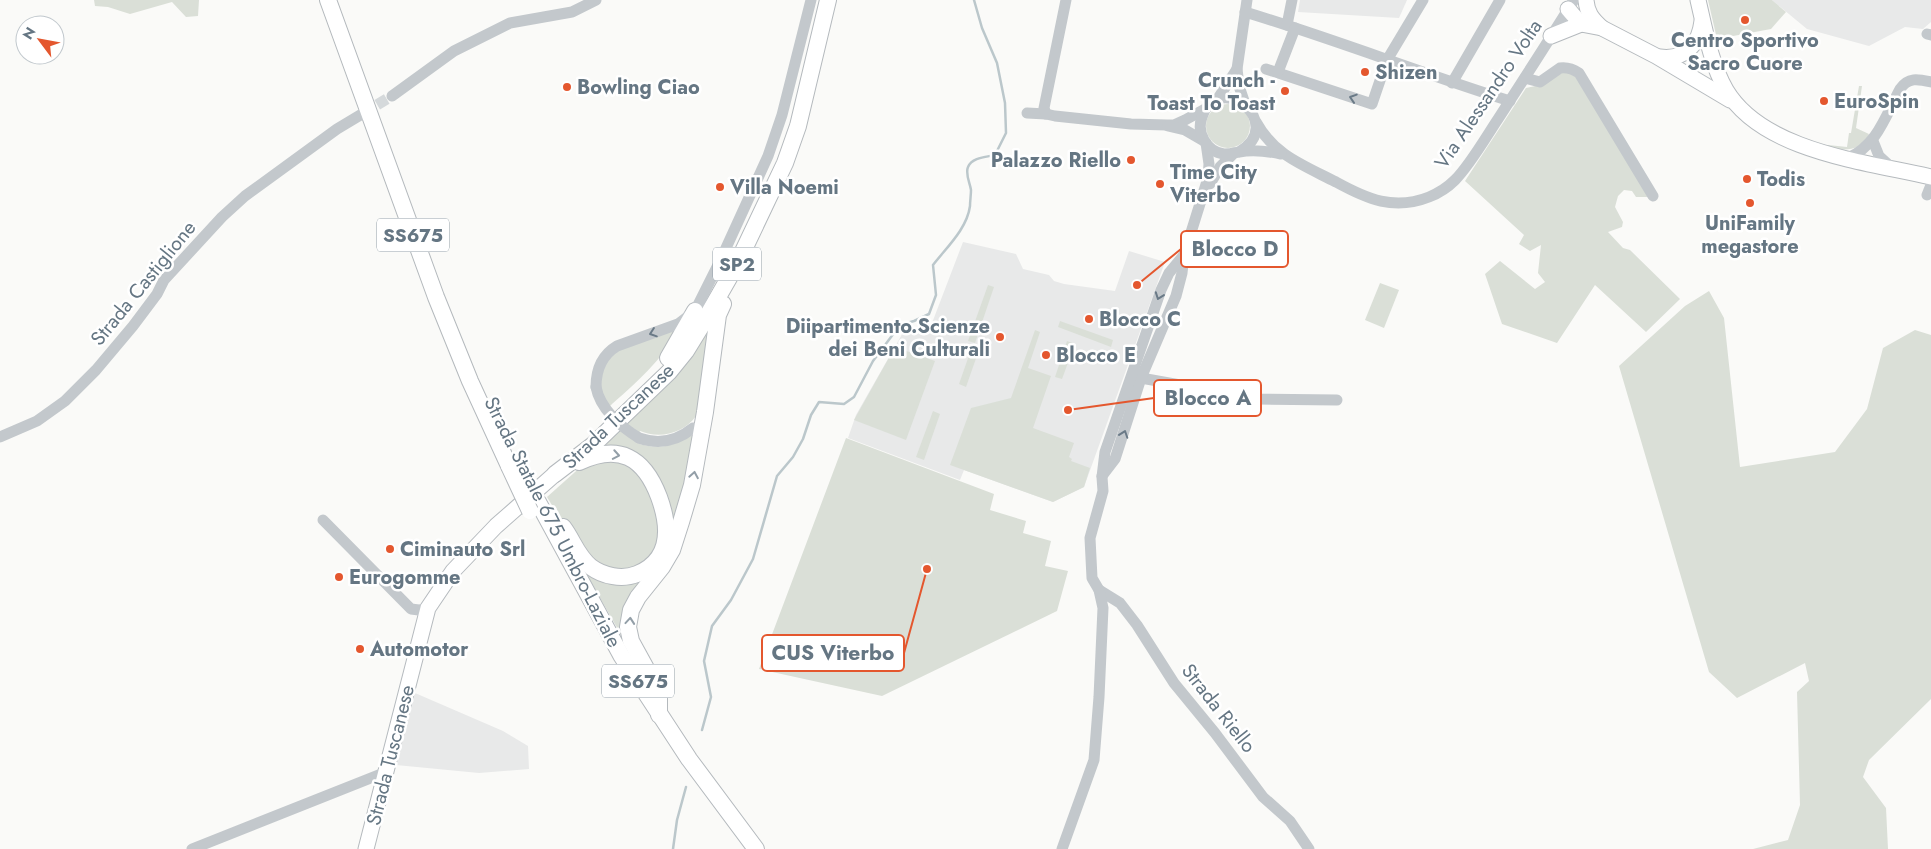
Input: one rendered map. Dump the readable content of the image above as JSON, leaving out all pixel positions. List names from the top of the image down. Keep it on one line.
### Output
{"streets":{"highway":["SS675","SP2","Strada Tuscanese","Strada Statale 675 Umbro-Laziale"],"street":["Via Alessandro Volta","Strada Castiglione","Strada Riello"]},"places":["Centro Sportivo Sacro Cuore","Shizen","Bowling Ciao","Crunch - Toast To Toast","EuroSpin","Palazzo Riello","Todis","Time City Viterbo","Villa Noemi","UniFamily megastore","Blocco D","Blocco C","Diipartimento.Scienze dei Beni Culturali","Blocco E","Blocco A","Ciminauto Srl","CUS Viterbo","Eurogomme","Automotor"],"north":"top left"}
